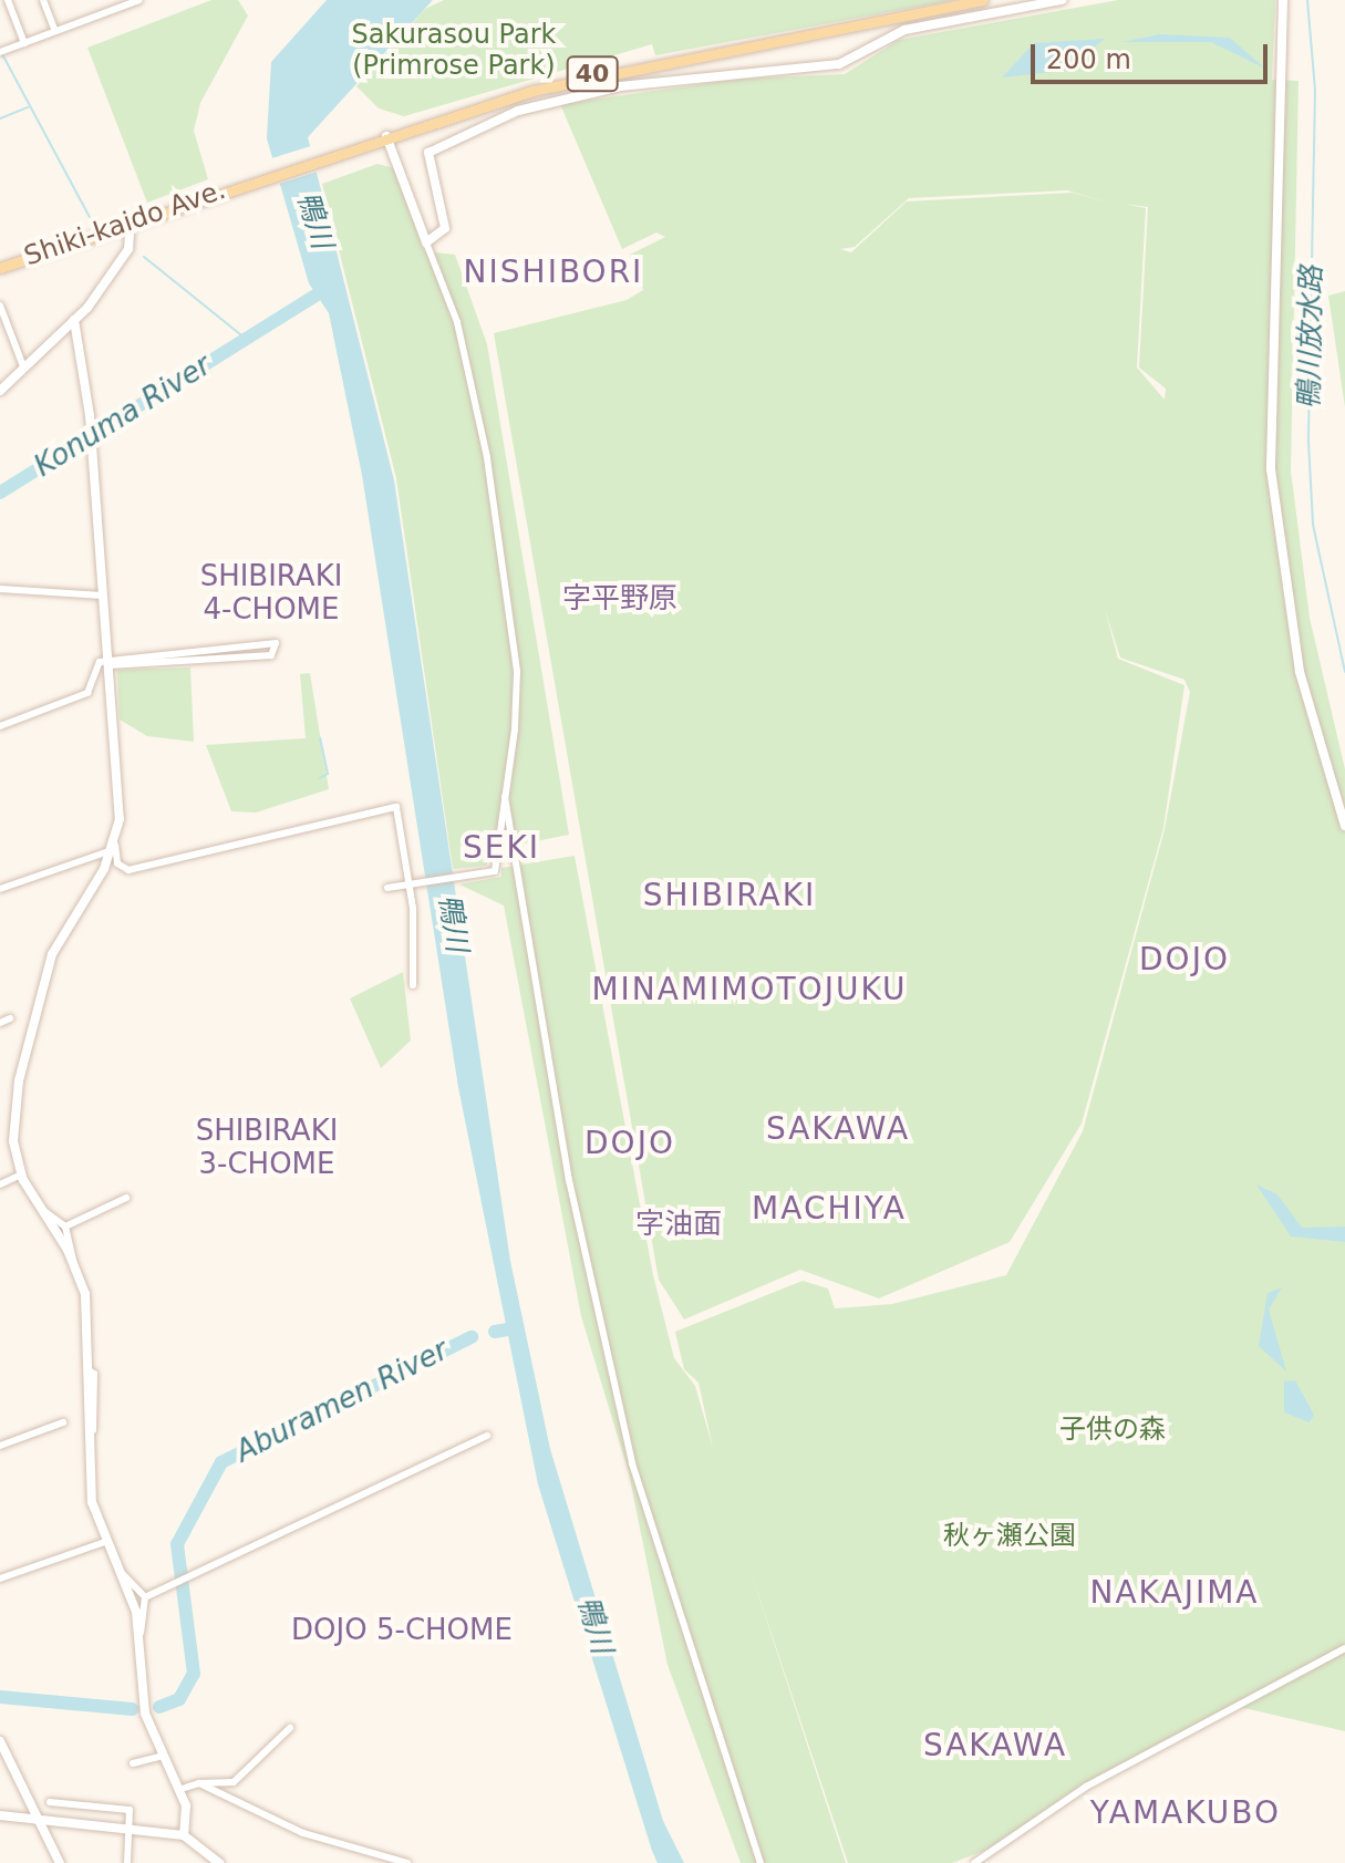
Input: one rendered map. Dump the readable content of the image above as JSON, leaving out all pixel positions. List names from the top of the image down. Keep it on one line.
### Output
{"streets":{"main road":["40","Shiki-kaido Ave."]},"crossings":[["40","Shiki-kaido Ave."]],"districts":["NISHIBORI","SHIBIRAKI 4-CHOME","字平野原","SEKI","SHIBIRAKI","DOJO","MINAMIMOTOJUKU","SAKAWA","SHIBIRAKI 3-CHOME","DOJO","MACHIYA","字油面","NAKAJIMA","DOJO 5-CHOME","SAKAWA","YAMAKUBO"],"water":["鴨川","鴨川放水路","Konuma River","Aburamen River"],"parks":["Sakurasou Park (Primrose Park)","子供の森","秋ヶ瀬公園"],"scale_bar":"200 m"}
